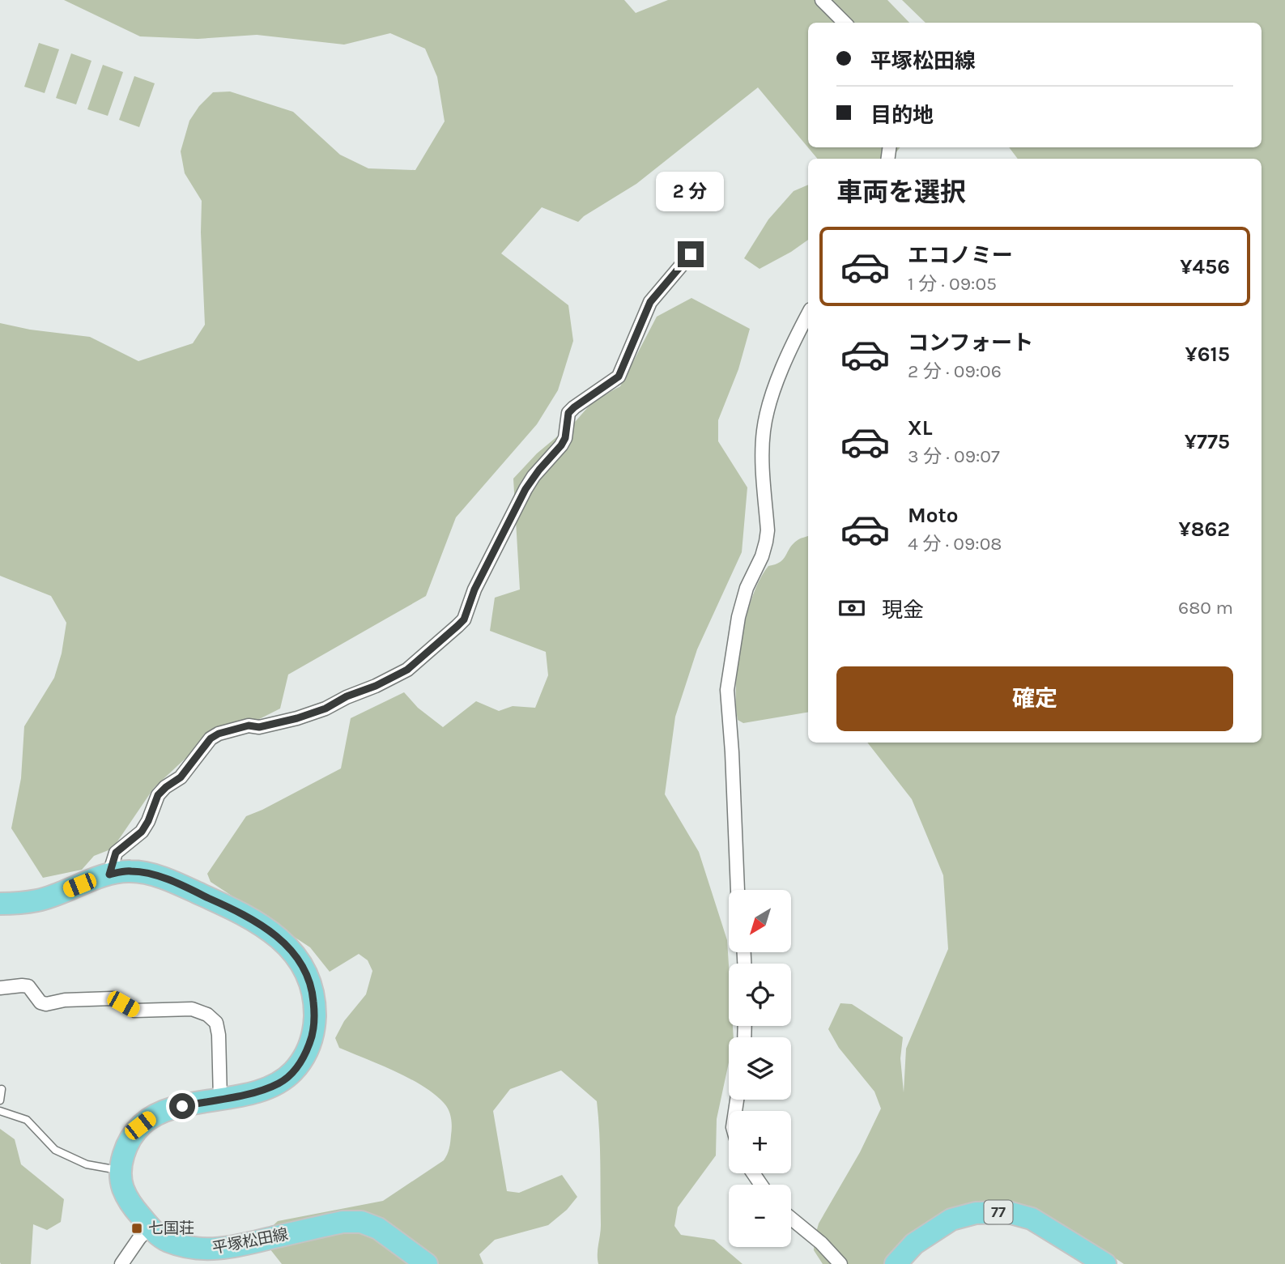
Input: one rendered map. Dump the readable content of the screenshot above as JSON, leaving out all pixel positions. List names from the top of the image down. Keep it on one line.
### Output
{"streets":{"main road":["77","平塚松田線"]},"places":{"transit":["七国荘"]},"north":"bottom left","page":{"banner":["平塚松田線","目的地"],"heading":"車両を選択","bubble":"2 分","list":[{"name":"エコノミー","note":"1 分 · 09:05","value":"¥456"},{"name":"コンフォート","note":"2 分 · 09:06","value":"¥615"},{"name":"XL","note":"3 分 · 09:07","value":"¥775"},{"name":"Moto","note":"4 分 · 09:08","value":"¥862"}],"pay":["現金","680 m"],"buttons":"確定","map_buttons":["+","−"]}}
